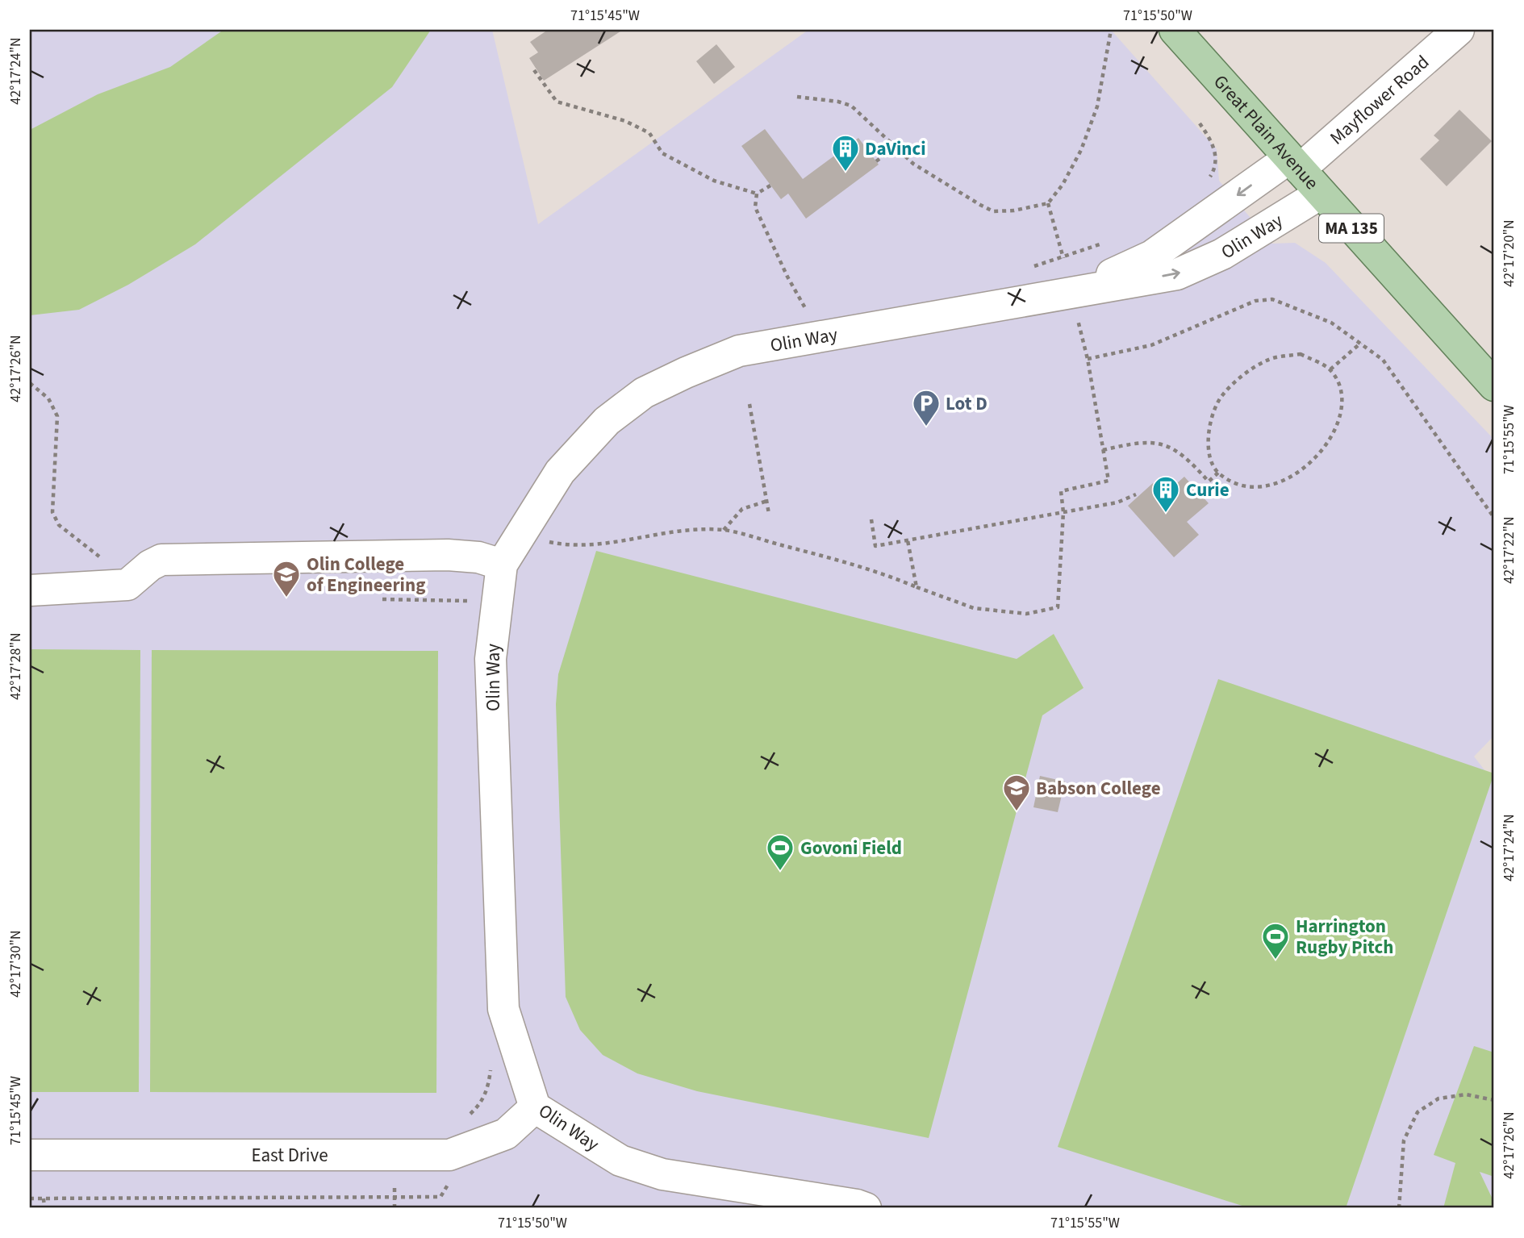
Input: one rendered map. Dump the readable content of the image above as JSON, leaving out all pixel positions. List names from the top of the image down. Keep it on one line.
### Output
{"streets":{"main road":["Great Plain Avenue","MA 135"],"street":["Mayflower Road","Olin Way","East Drive"]},"crossings":[["Mayflower Road","Great Plain Avenue"],["Mayflower Road","Olin Way"],["Great Plain Avenue","Olin Way"],["Olin Way","East Drive"]],"places":{"building":["DaVinci","Curie"],"parking":["Lot D"],"school or university":["Olin College of Engineering","Babson College"],"sports":["Govoni Field","Harrington Rugby Pitch"]},"coordinates":["71°15'45\"W","71°15'50\"W","42°17'24\"N","42°17'20\"N","42°17'26\"N","71°15'55\"W","42°17'22\"N","42°17'28\"N","42°17'30\"N"]}
